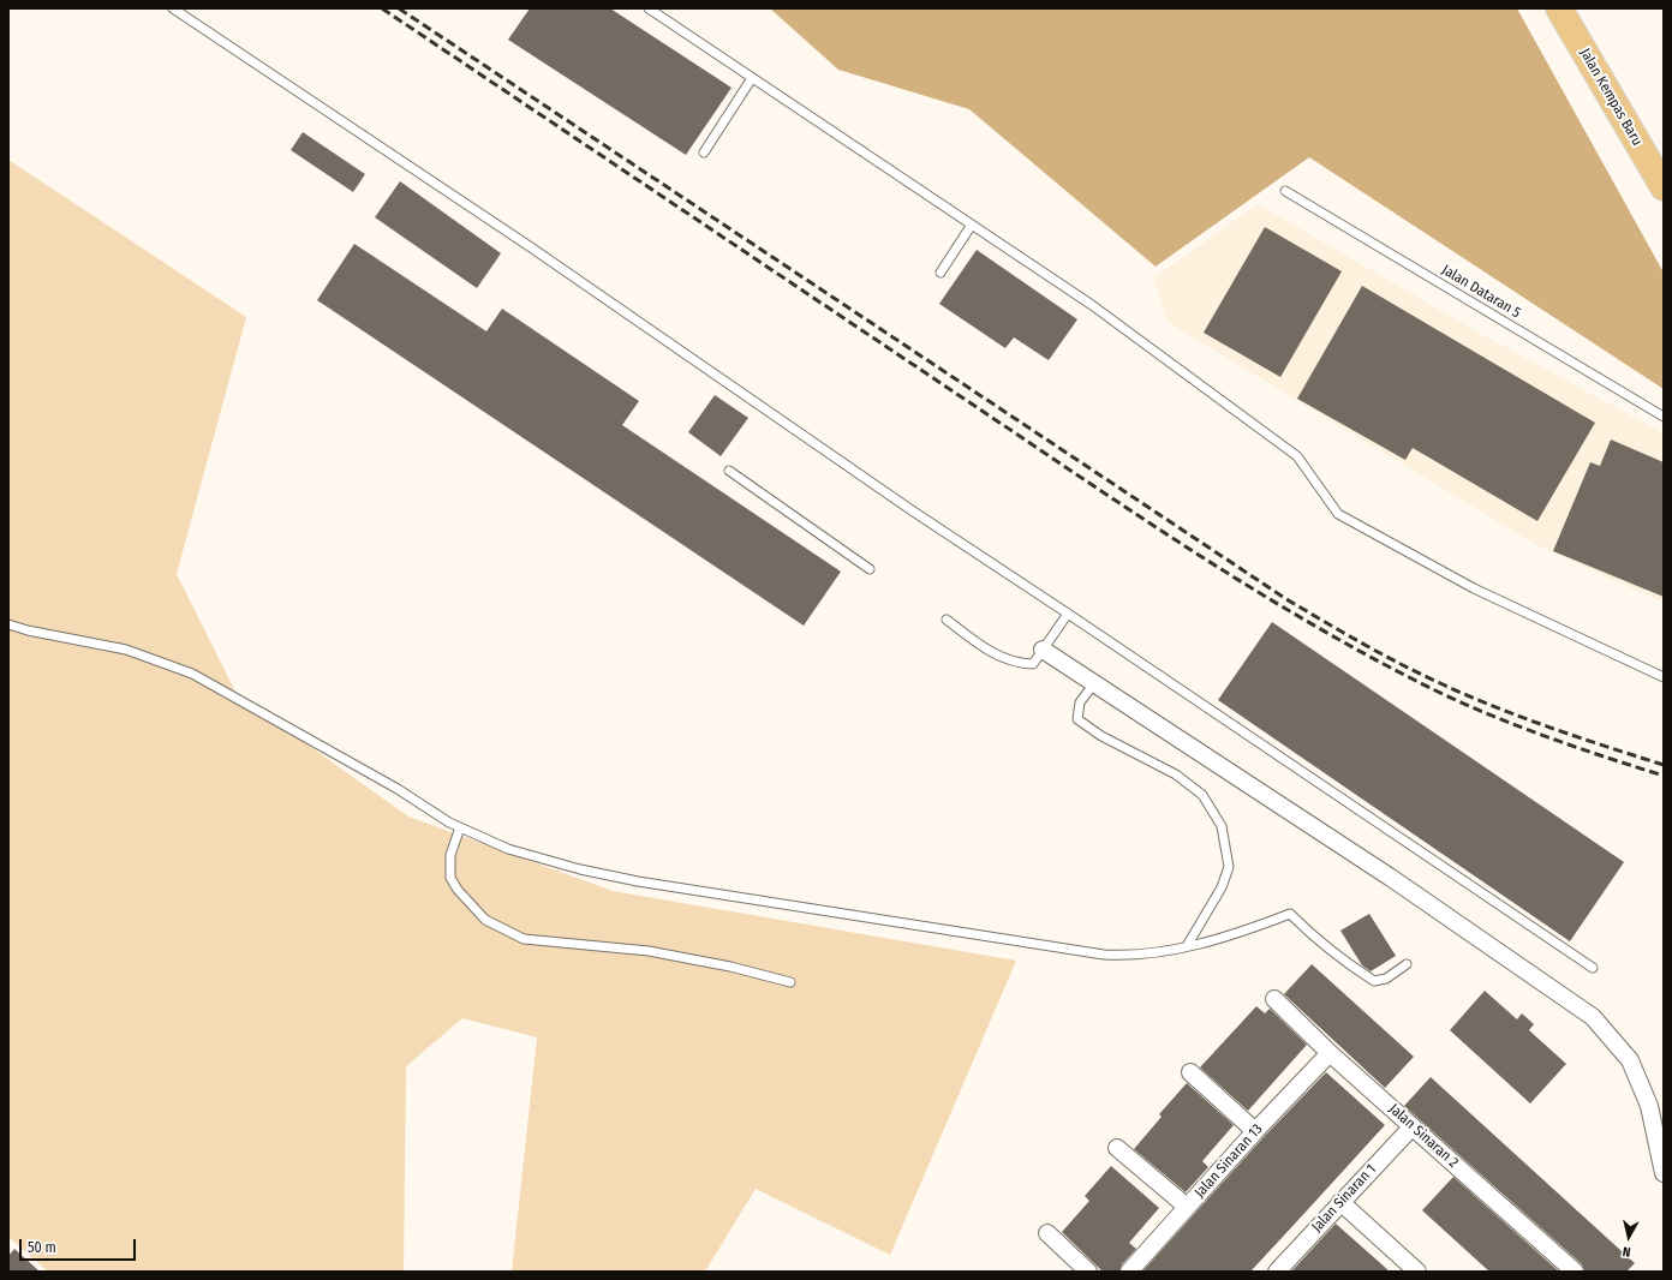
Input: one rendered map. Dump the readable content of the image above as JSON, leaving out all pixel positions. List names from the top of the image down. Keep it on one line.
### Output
{"streets":{"main road":["Jalan Kempas Baru"],"street":["Jalan Sinaran 2","Jalan Sinaran 13","Jalan Sinaran 1"],"lane":["Jalan Dataran 5"]},"crossings":[["Jalan Sinaran 2","Jalan Sinaran 13"],["Jalan Sinaran 2","Jalan Sinaran 1"]],"scale_bar":"50 m","north":"bottom"}
